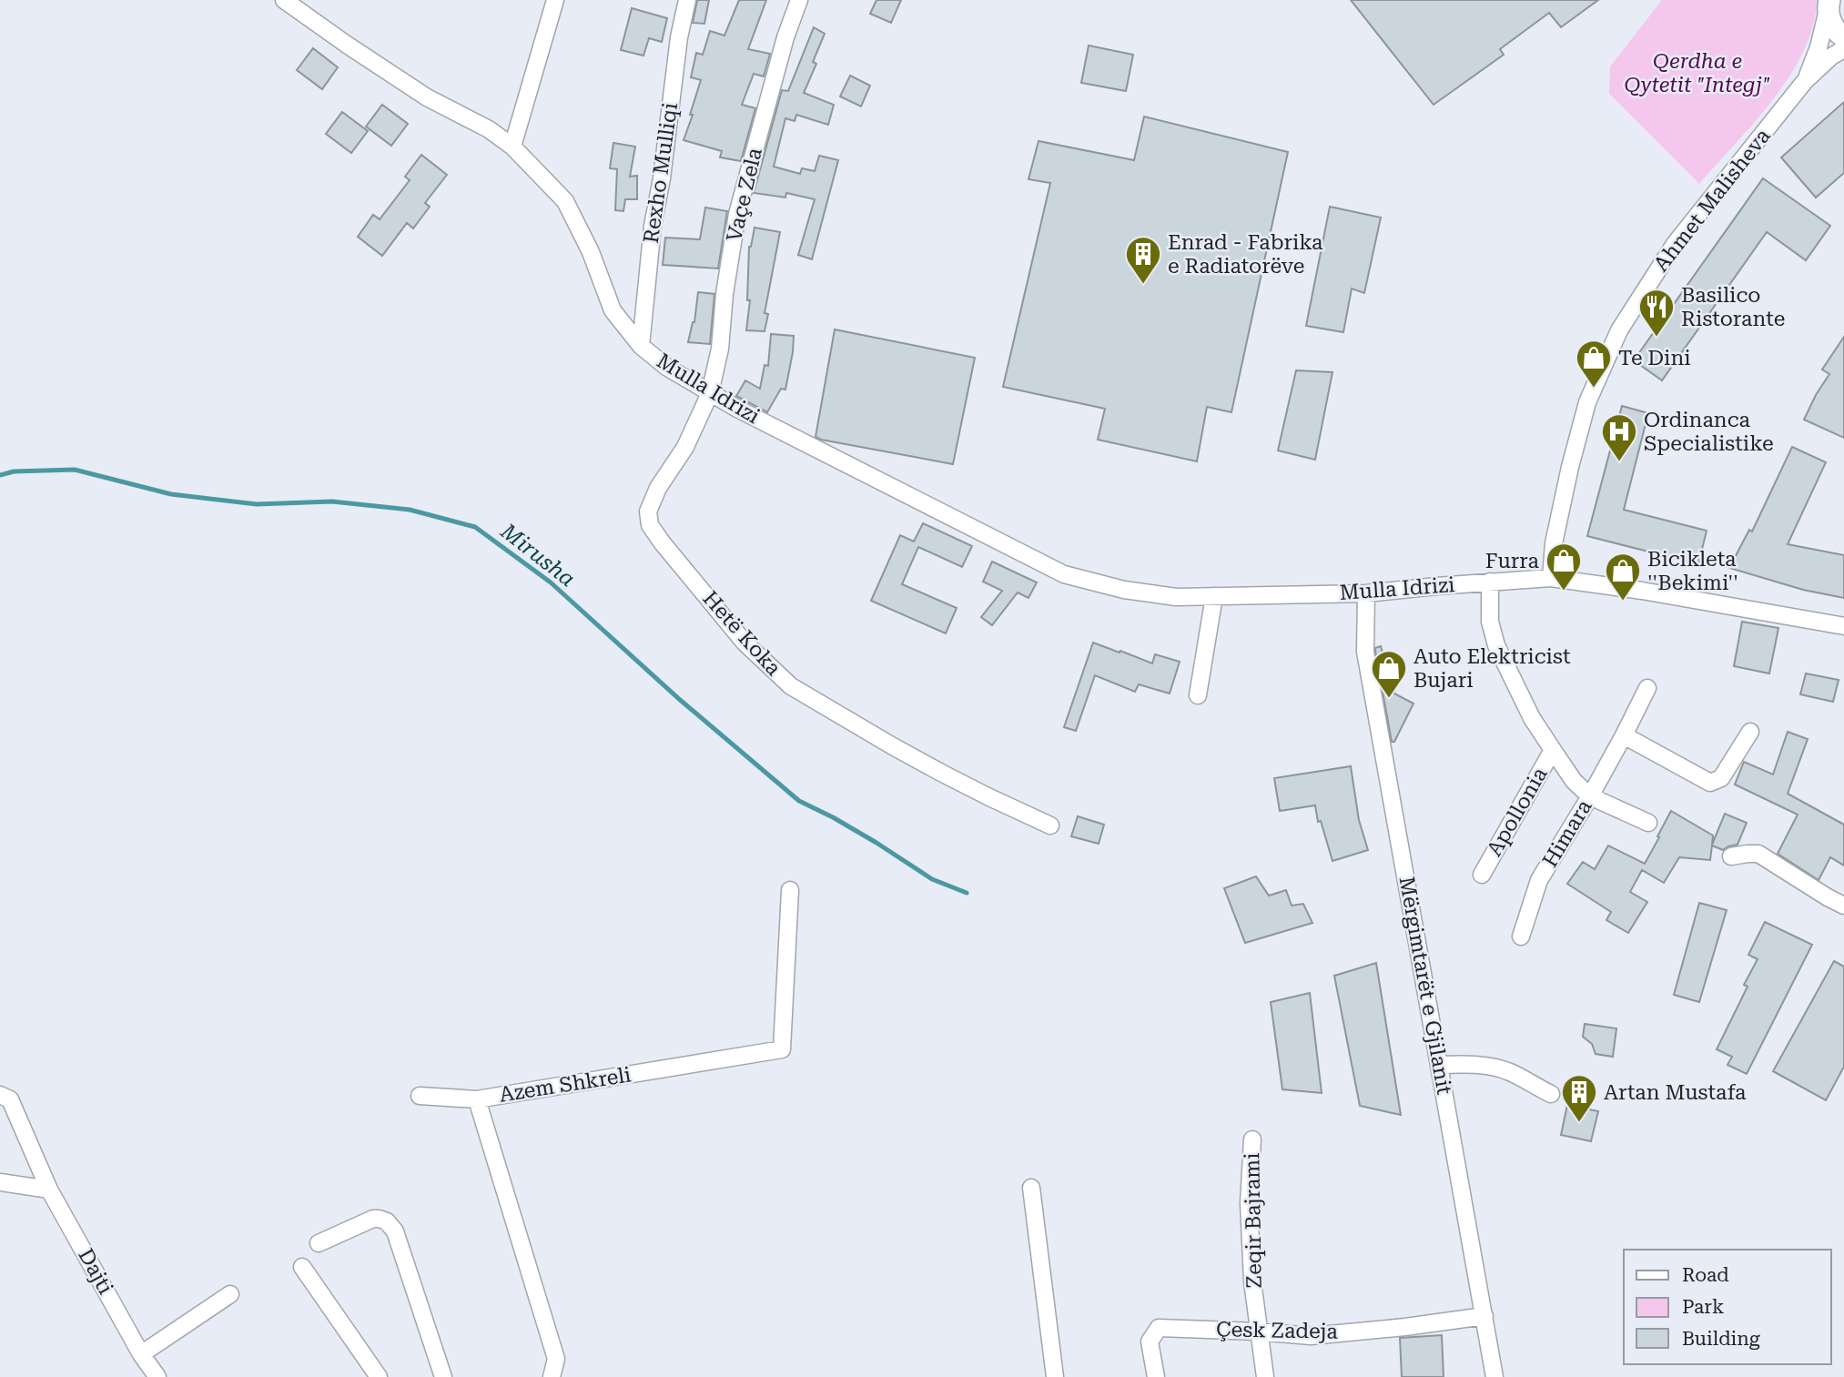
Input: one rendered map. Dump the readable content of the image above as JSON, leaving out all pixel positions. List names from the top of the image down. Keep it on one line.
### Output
{"streets":{"street":["Rexho Mulliqi","Vaçe Zela","Ahmet Malisheva","Mulla Idrizi","Hetë Koka","Apollonia","Himara","Mërgimtarët e Gjilanit","Azem Shkreli","Zeqir Bajrami","Dajti","Çesk Zadeja"]},"crossings":[["Rexho Mulliqi","Mulla Idrizi"],["Vaçe Zela","Mulla Idrizi"],["Vaçe Zela","Hetë Koka"],["Ahmet Malisheva","Mulla Idrizi"],["Mulla Idrizi","Hetë Koka"],["Mulla Idrizi","Apollonia"],["Mulla Idrizi","Mërgimtarët e Gjilanit"],["Apollonia","Himara"],["Mërgimtarët e Gjilanit","Çesk Zadeja"],["Zeqir Bajrami","Çesk Zadeja"]],"water":["Mirusha"],"parks":["Qerdha e Qytetit \"Integj\""],"places":{"building":["Enrad - Fabrika e Radiatorëve","Artan Mustafa"],"restaurant":["Basilico Ristorante"],"shop":["Te Dini","Furra","Bicikleta ''Bekimi''","Auto Elektricist Bujari"],"hospital":["Ordinanca Specialistike"]},"legend":["Road","Park","Building"]}
